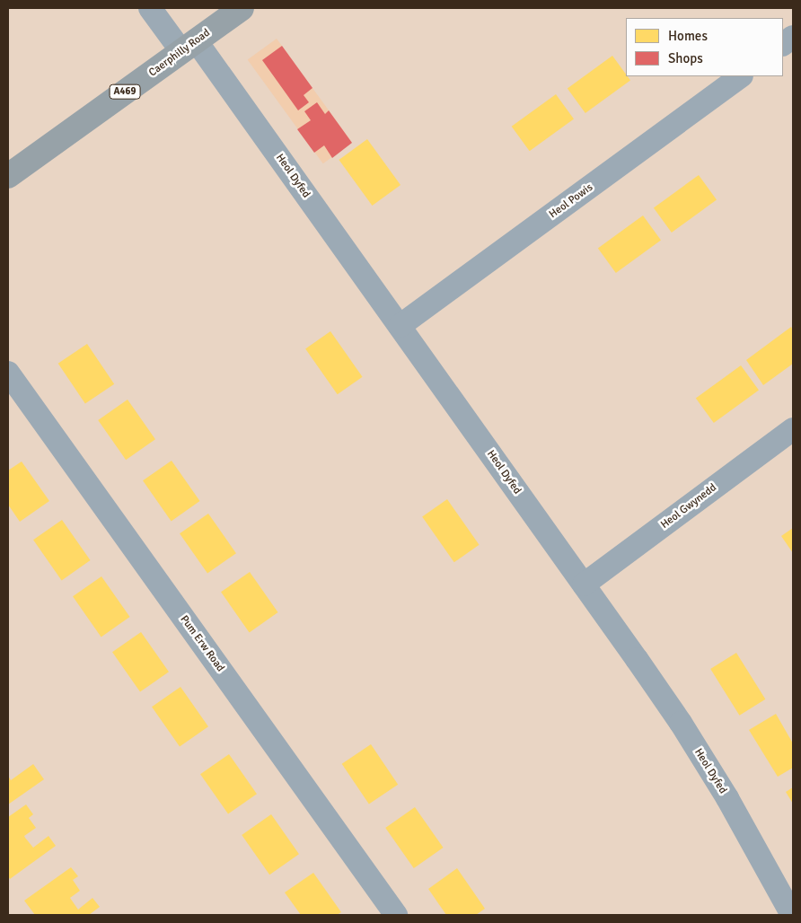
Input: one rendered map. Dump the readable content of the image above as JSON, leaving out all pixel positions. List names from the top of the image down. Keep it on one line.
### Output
{"streets":{"main road":["Caerphilly Road","A469"],"street":["Heol Dyfed","Heol Powis","Heol Gwynedd","Pum Erw Road"]},"crossings":[["Caerphilly Road","Heol Dyfed"],["Heol Dyfed","Heol Powis"],["Heol Dyfed","Heol Gwynedd"]],"legend":["Homes","Shops"]}
